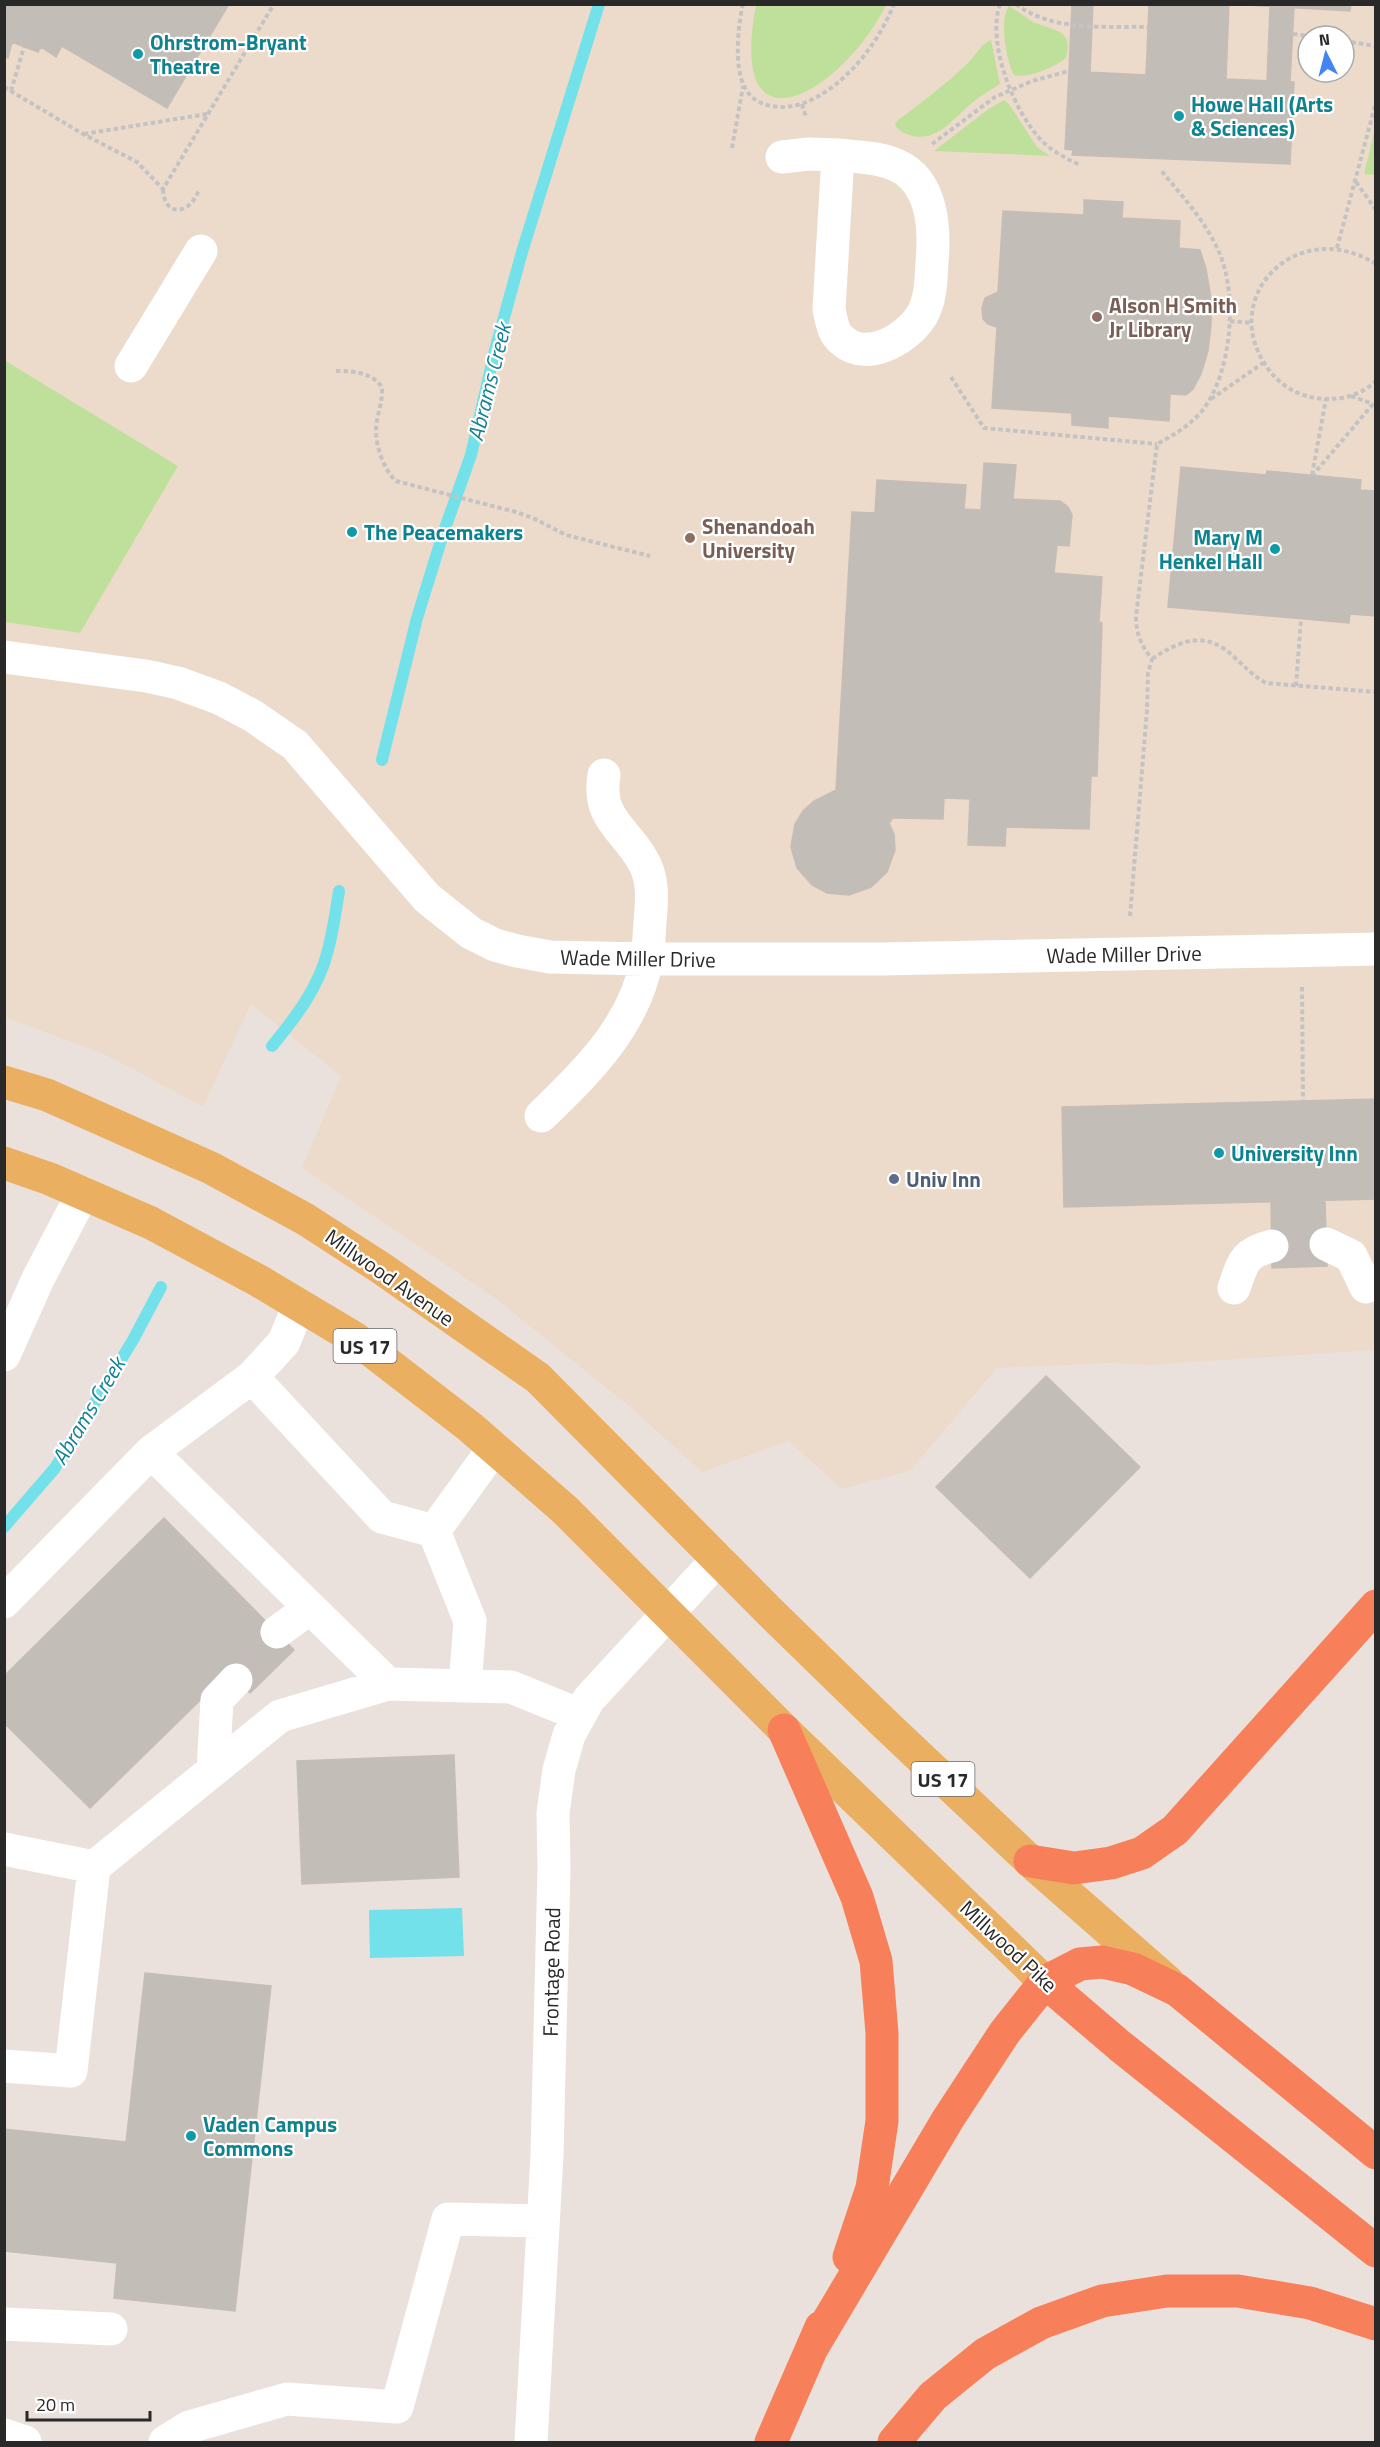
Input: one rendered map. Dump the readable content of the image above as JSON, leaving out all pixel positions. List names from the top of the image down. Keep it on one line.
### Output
{"streets":{"highway":["US 17","Millwood Pike"],"main road":["Millwood Avenue"],"street":["Wade Miller Drive","Frontage Road"]},"crossings":[["Millwood Avenue","US 17"],["Millwood Avenue","Frontage Road"],["US 17","Millwood Pike"],["US 17","Frontage Road"],["Millwood Pike","Frontage Road"]],"water":["Abrams Creek"],"places":["Ohrstrom-Bryant Theatre","Howe Hall (Arts & Sciences)","Alson H Smith Jr Library","The Peacemakers","Shenandoah University","Mary M Henkel Hall","University Inn","Univ Inn","Vaden Campus Commons"],"scale_bar":"20 m","north":"top"}
